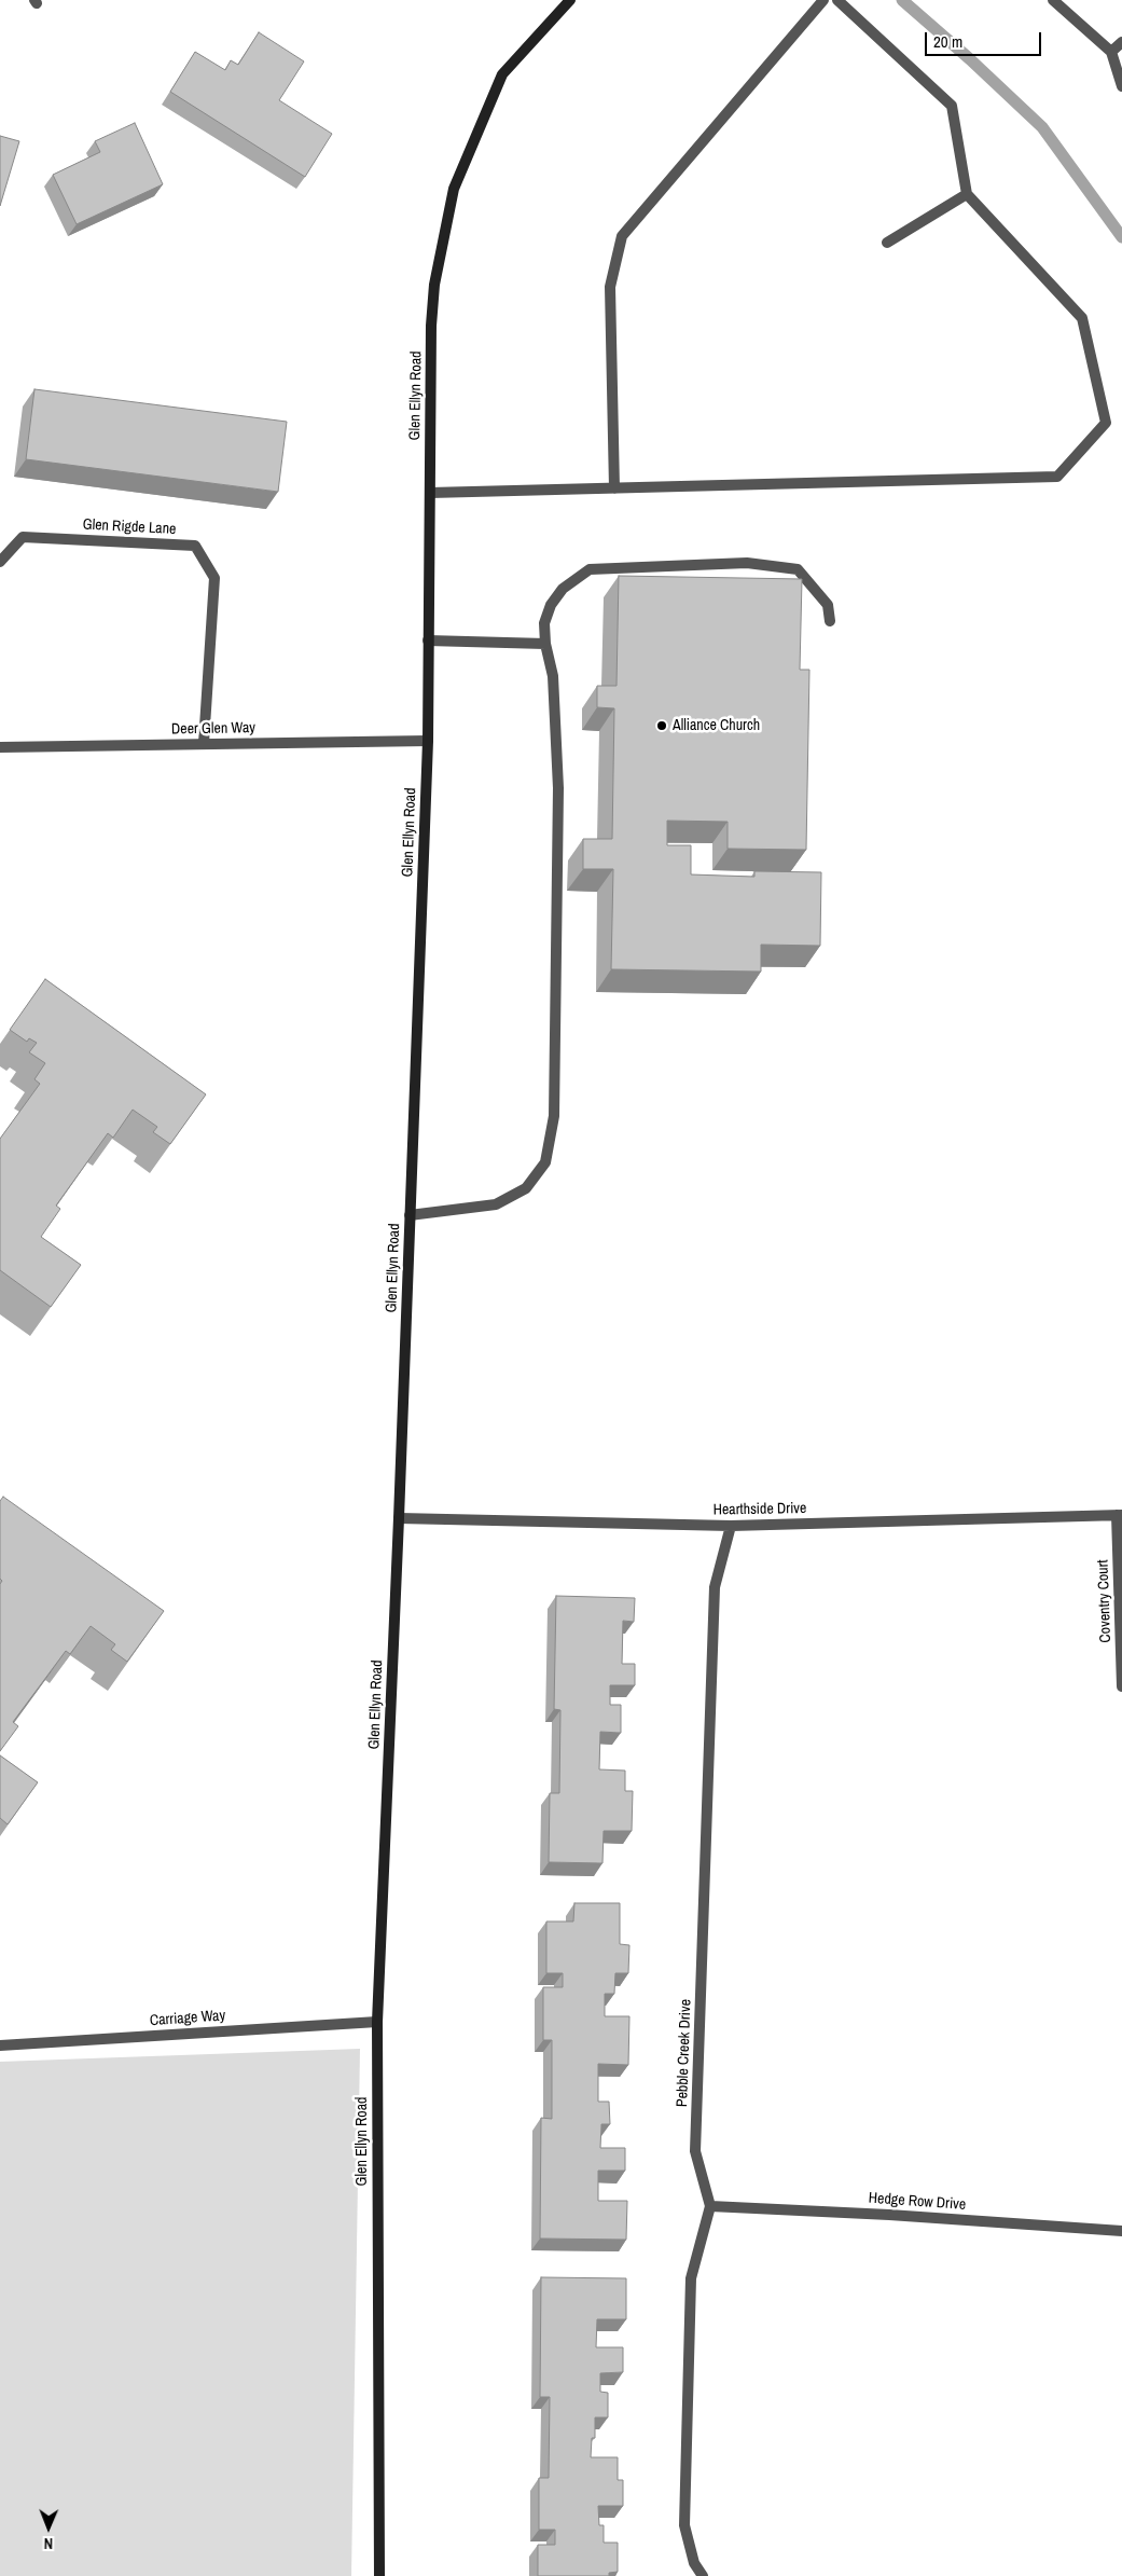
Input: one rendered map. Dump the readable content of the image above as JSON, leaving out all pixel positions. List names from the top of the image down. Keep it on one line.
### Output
{"streets":{"street":["Glen Ellyn Road","Glen Rigde Lane","Deer Glen Way","Hearthside Drive","Coventry Court","Carriage Way","Pebble Creek Drive","Hedge Row Drive"]},"crossings":[["Glen Ellyn Road","Deer Glen Way"],["Glen Ellyn Road","Hearthside Drive"],["Glen Ellyn Road","Carriage Way"],["Glen Rigde Lane","Deer Glen Way"],["Hearthside Drive","Coventry Court"],["Hearthside Drive","Pebble Creek Drive"],["Pebble Creek Drive","Hedge Row Drive"]],"places":["Alliance Church"],"scale_bar":"20 m","north":"bottom"}
